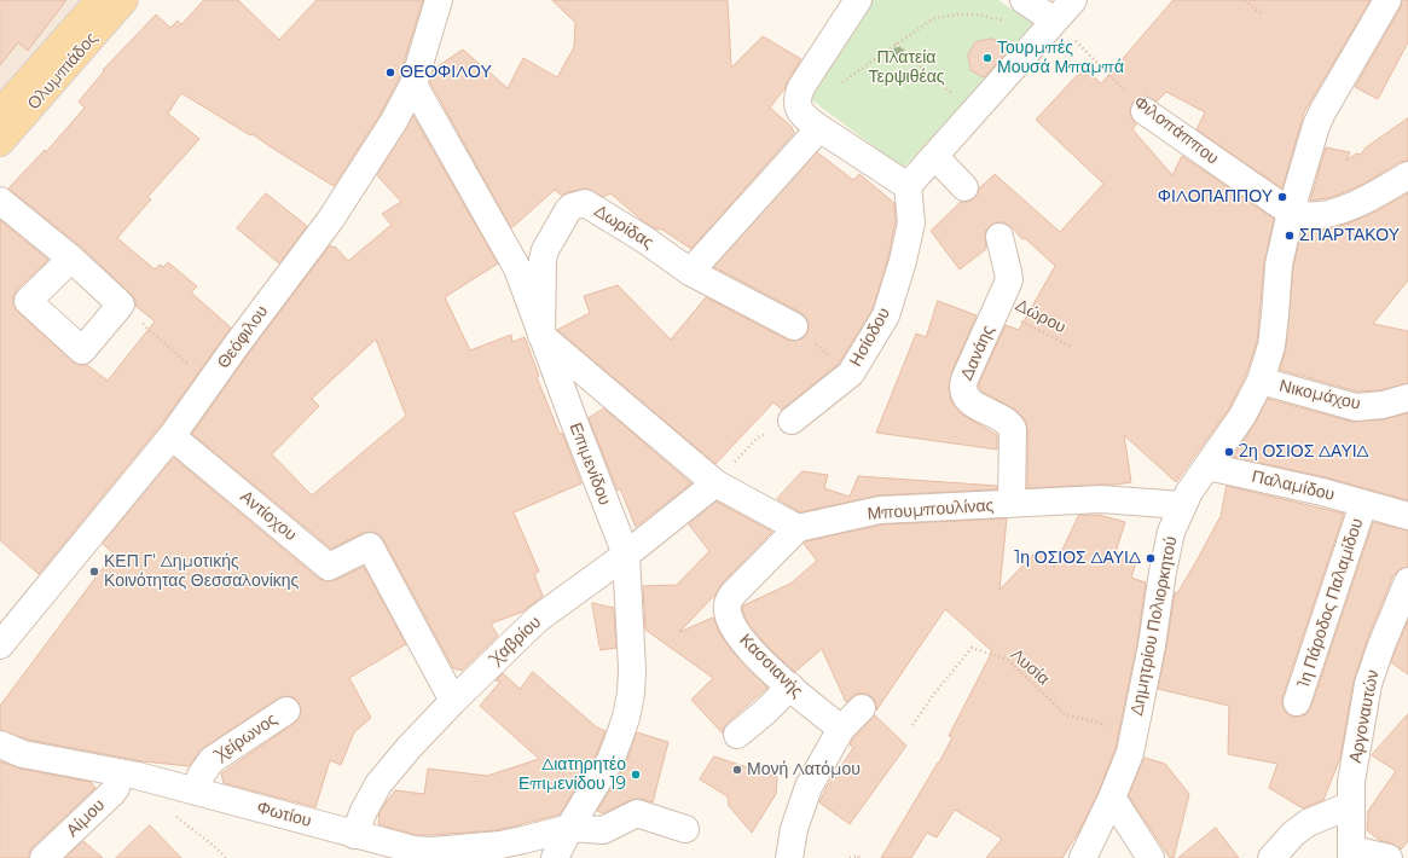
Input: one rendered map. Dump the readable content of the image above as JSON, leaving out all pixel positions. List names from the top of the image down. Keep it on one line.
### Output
{"streets":{"main road":["Ολυμπιάδος"],"street":["Φιλοπάππου","Δωρίδας","Θεόφιλου","Ησίοδου","Δανάης","Νικομάχου","Επιμενίδου","Παλαμίδου","Μπουμπουλίνας","Αντίοχου","1η Πάροδος Παλαμίδου","Δημητρίου Πολιορκητού","Χαβρίου","Κασσιανής","Αργοναυτών","Χείρωνος","Φωτίου","Αίμου"],"path":["Δώρου","Λυσία"]},"crossings":[["Φιλοπάππου","Δημητρίου Πολιορκητού"],["Δωρίδας","Επιμενίδου"],["Δώρου","Δανάης"],["Θεόφιλου","Επιμενίδου"],["Θεόφιλου","Αντίοχου"],["Δανάης","Μπουμπουλίνας"],["Νικομάχου","Δημητρίου Πολιορκητού"],["Επιμενίδου","Χαβρίου"],["Επιμενίδου","Φωτίου"],["Παλαμίδου","1η Πάροδος Παλαμίδου"],["Παλαμίδου","Δημητρίου Πολιορκητού"],["Μπουμπουλίνας","Δημητρίου Πολιορκητού"],["Μπουμπουλίνας","Κασσιανής"],["Αντίοχου","Χαβρίου"],["Χαβρίου","Φωτίου"],["Χείρωνος","Φωτίου"],["Φωτίου","Αίμου"]],"parks":["Πλατεία Τερψιθέας"],"places":["Τουρμπές Μουσά Μπαμπά","ΘΕΟΦΙΛΟΥ","ΦΙΛΟΠΑΠΠΟΥ","ΣΠΑΡΤΑΚΟΥ","2η ΟΣΙΟΣ ΔΑΥΙΔ","1η ΟΣΙΟΣ ΔΑΥΙΔ","ΚΕΠ Γ' Δημοτικής Κοινότητας Θεσσαλονίκης","Μονή Λατόμου","Διατηρητέο Επιμενίδου 19"]}
